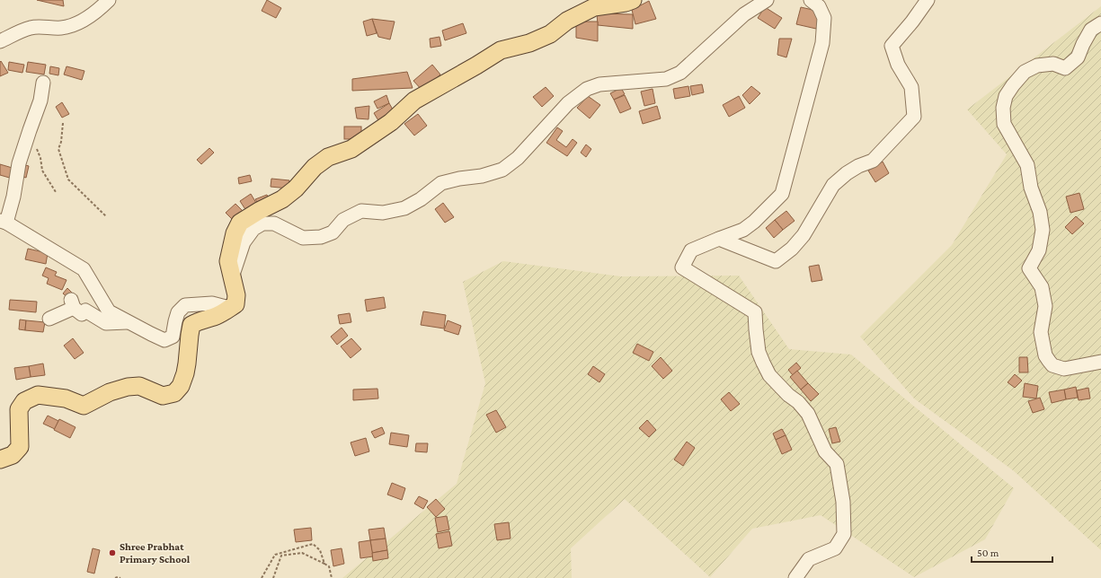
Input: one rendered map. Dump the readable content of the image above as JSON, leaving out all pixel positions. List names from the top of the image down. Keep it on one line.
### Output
{"places":["Shree Prabhat Primary School"],"scale_bar":"50 m"}
